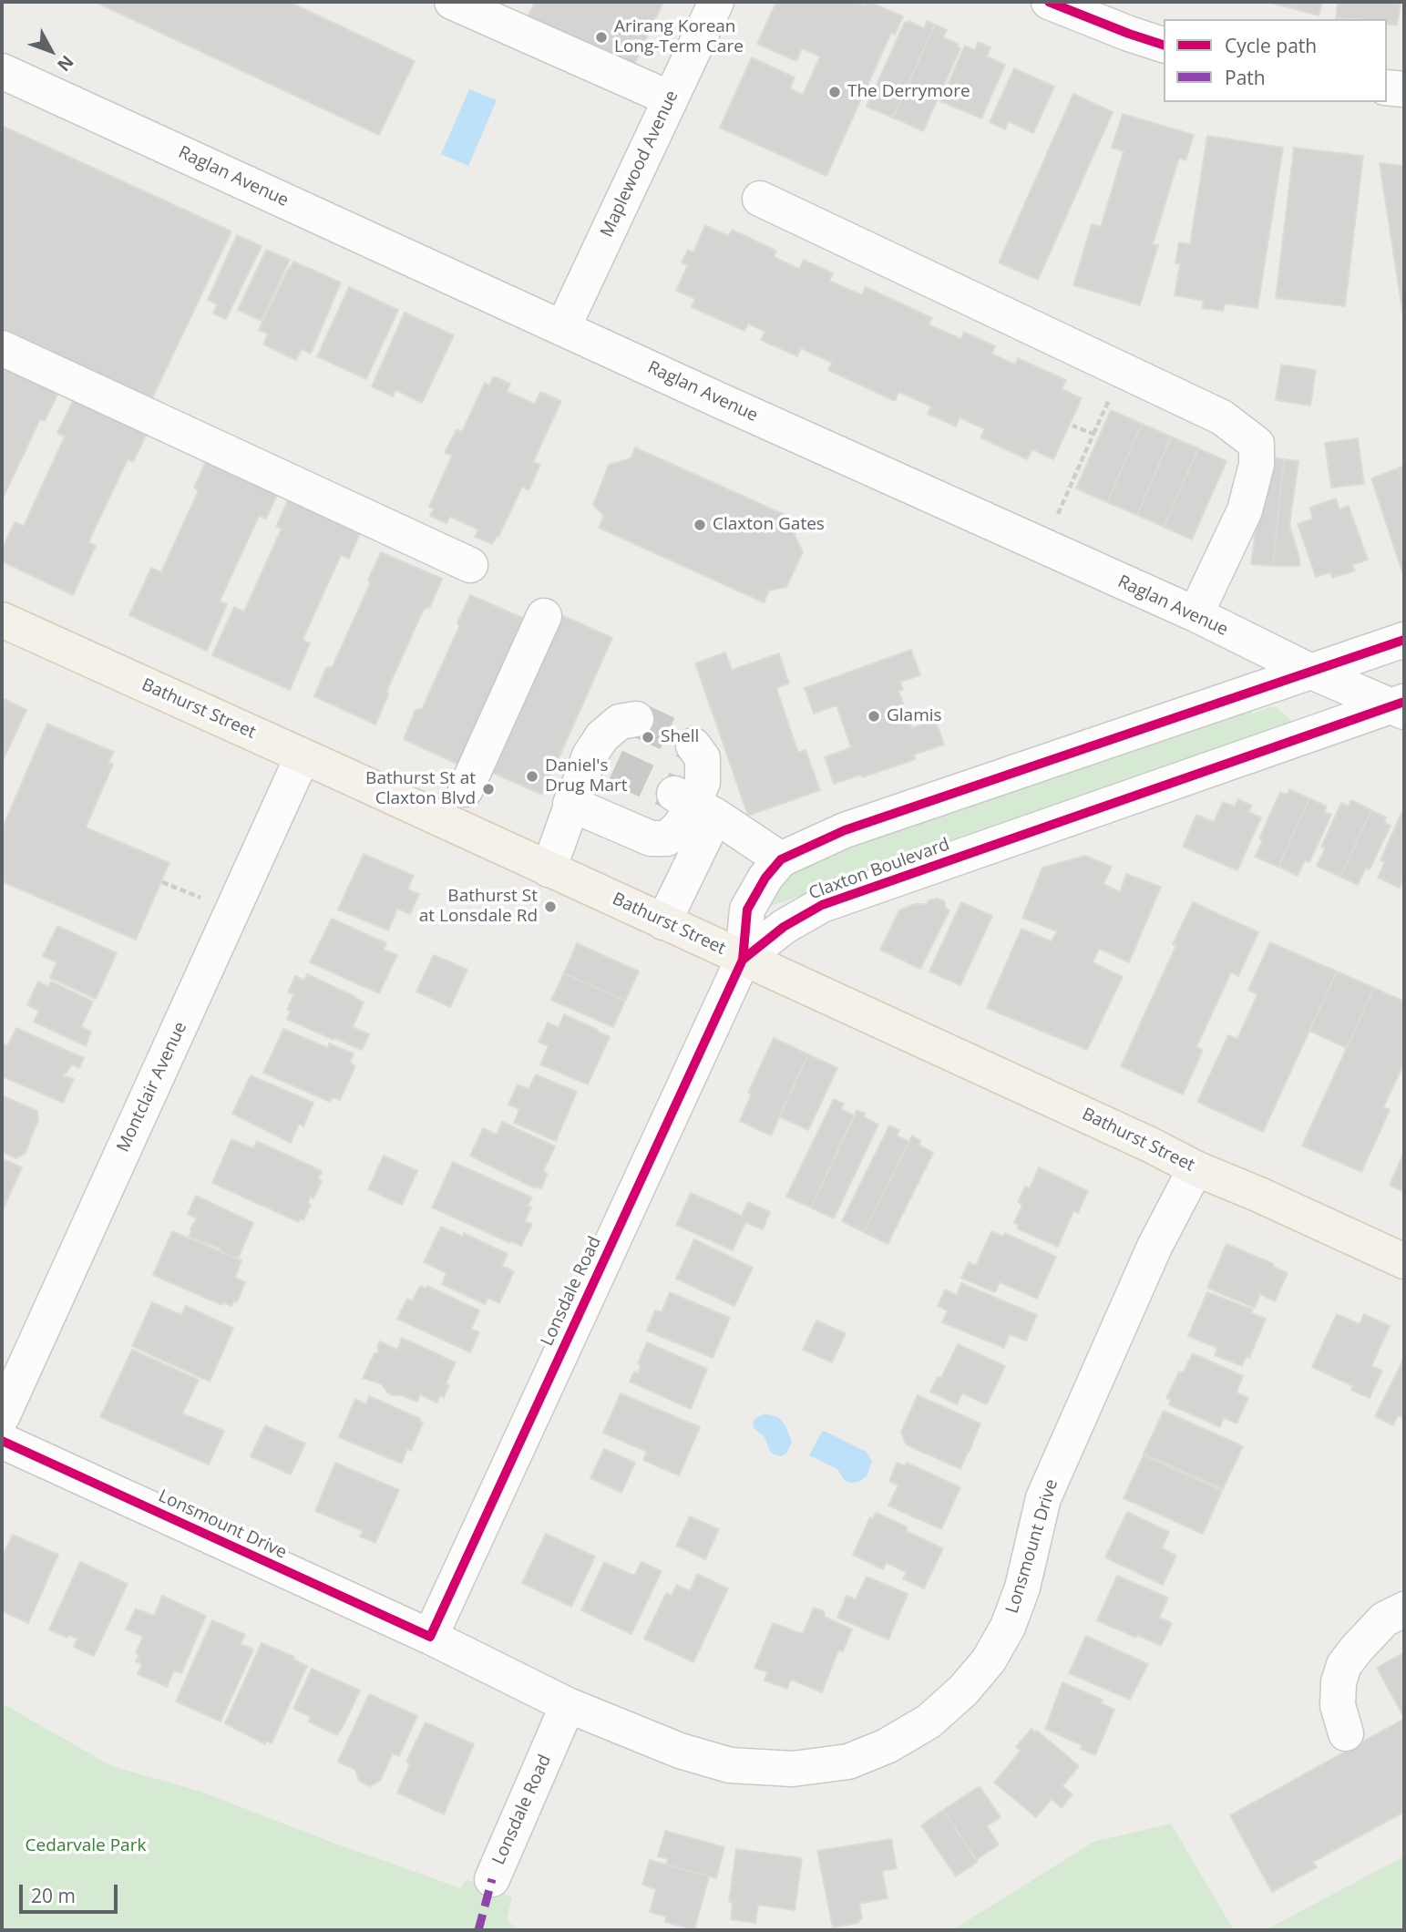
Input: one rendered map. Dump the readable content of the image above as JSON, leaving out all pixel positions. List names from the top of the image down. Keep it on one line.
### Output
{"streets":{"main road":["Bathurst Street"],"street":["Maplewood Avenue","Raglan Avenue","Claxton Boulevard","Montclair Avenue","Lonsdale Road","Lonsmount Drive"]},"crossings":[["Maplewood Avenue","Raglan Avenue"],["Raglan Avenue","Claxton Boulevard"],["Bathurst Street","Claxton Boulevard"],["Bathurst Street","Montclair Avenue"],["Bathurst Street","Lonsdale Road"],["Bathurst Street","Lonsmount Drive"],["Claxton Boulevard","Lonsdale Road"],["Lonsdale Road","Lonsmount Drive"]],"parks":["Cedarvale Park"],"places":["Arirang Korean Long-Term Care","The Derrymore","Claxton Gates","Glamis","Shell","Daniel's Drug Mart","Bathurst St at Claxton Blvd","Bathurst St at Lonsdale Rd"],"legend":["Cycle path","Path"],"scale_bar":"20 m","north":"bottom right"}
